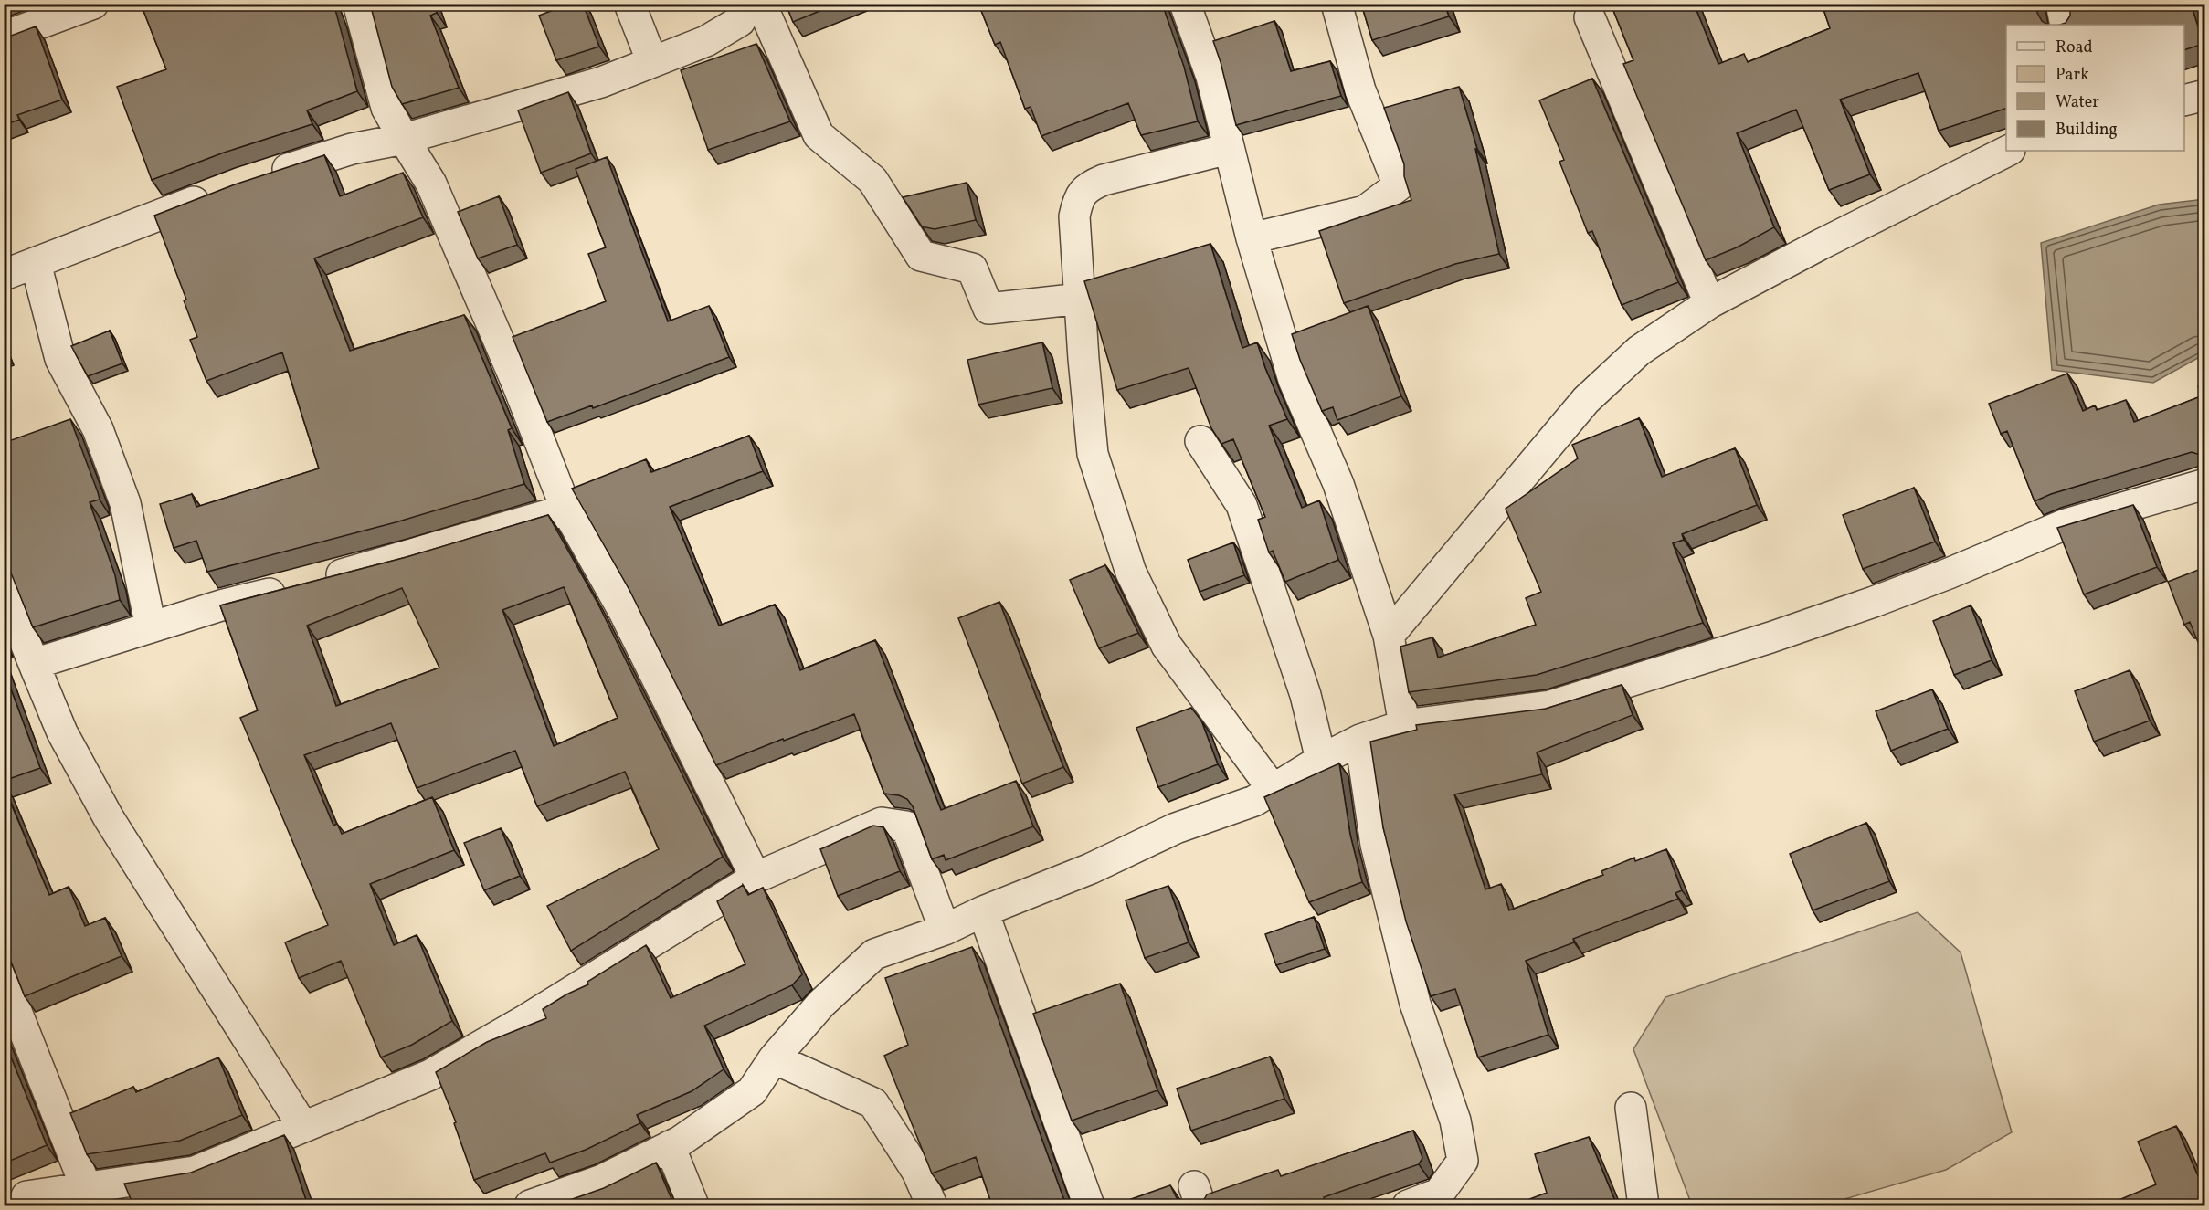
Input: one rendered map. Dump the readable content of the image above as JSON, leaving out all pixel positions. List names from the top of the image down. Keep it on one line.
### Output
{"legend":["Road","Park","Water","Building"]}
